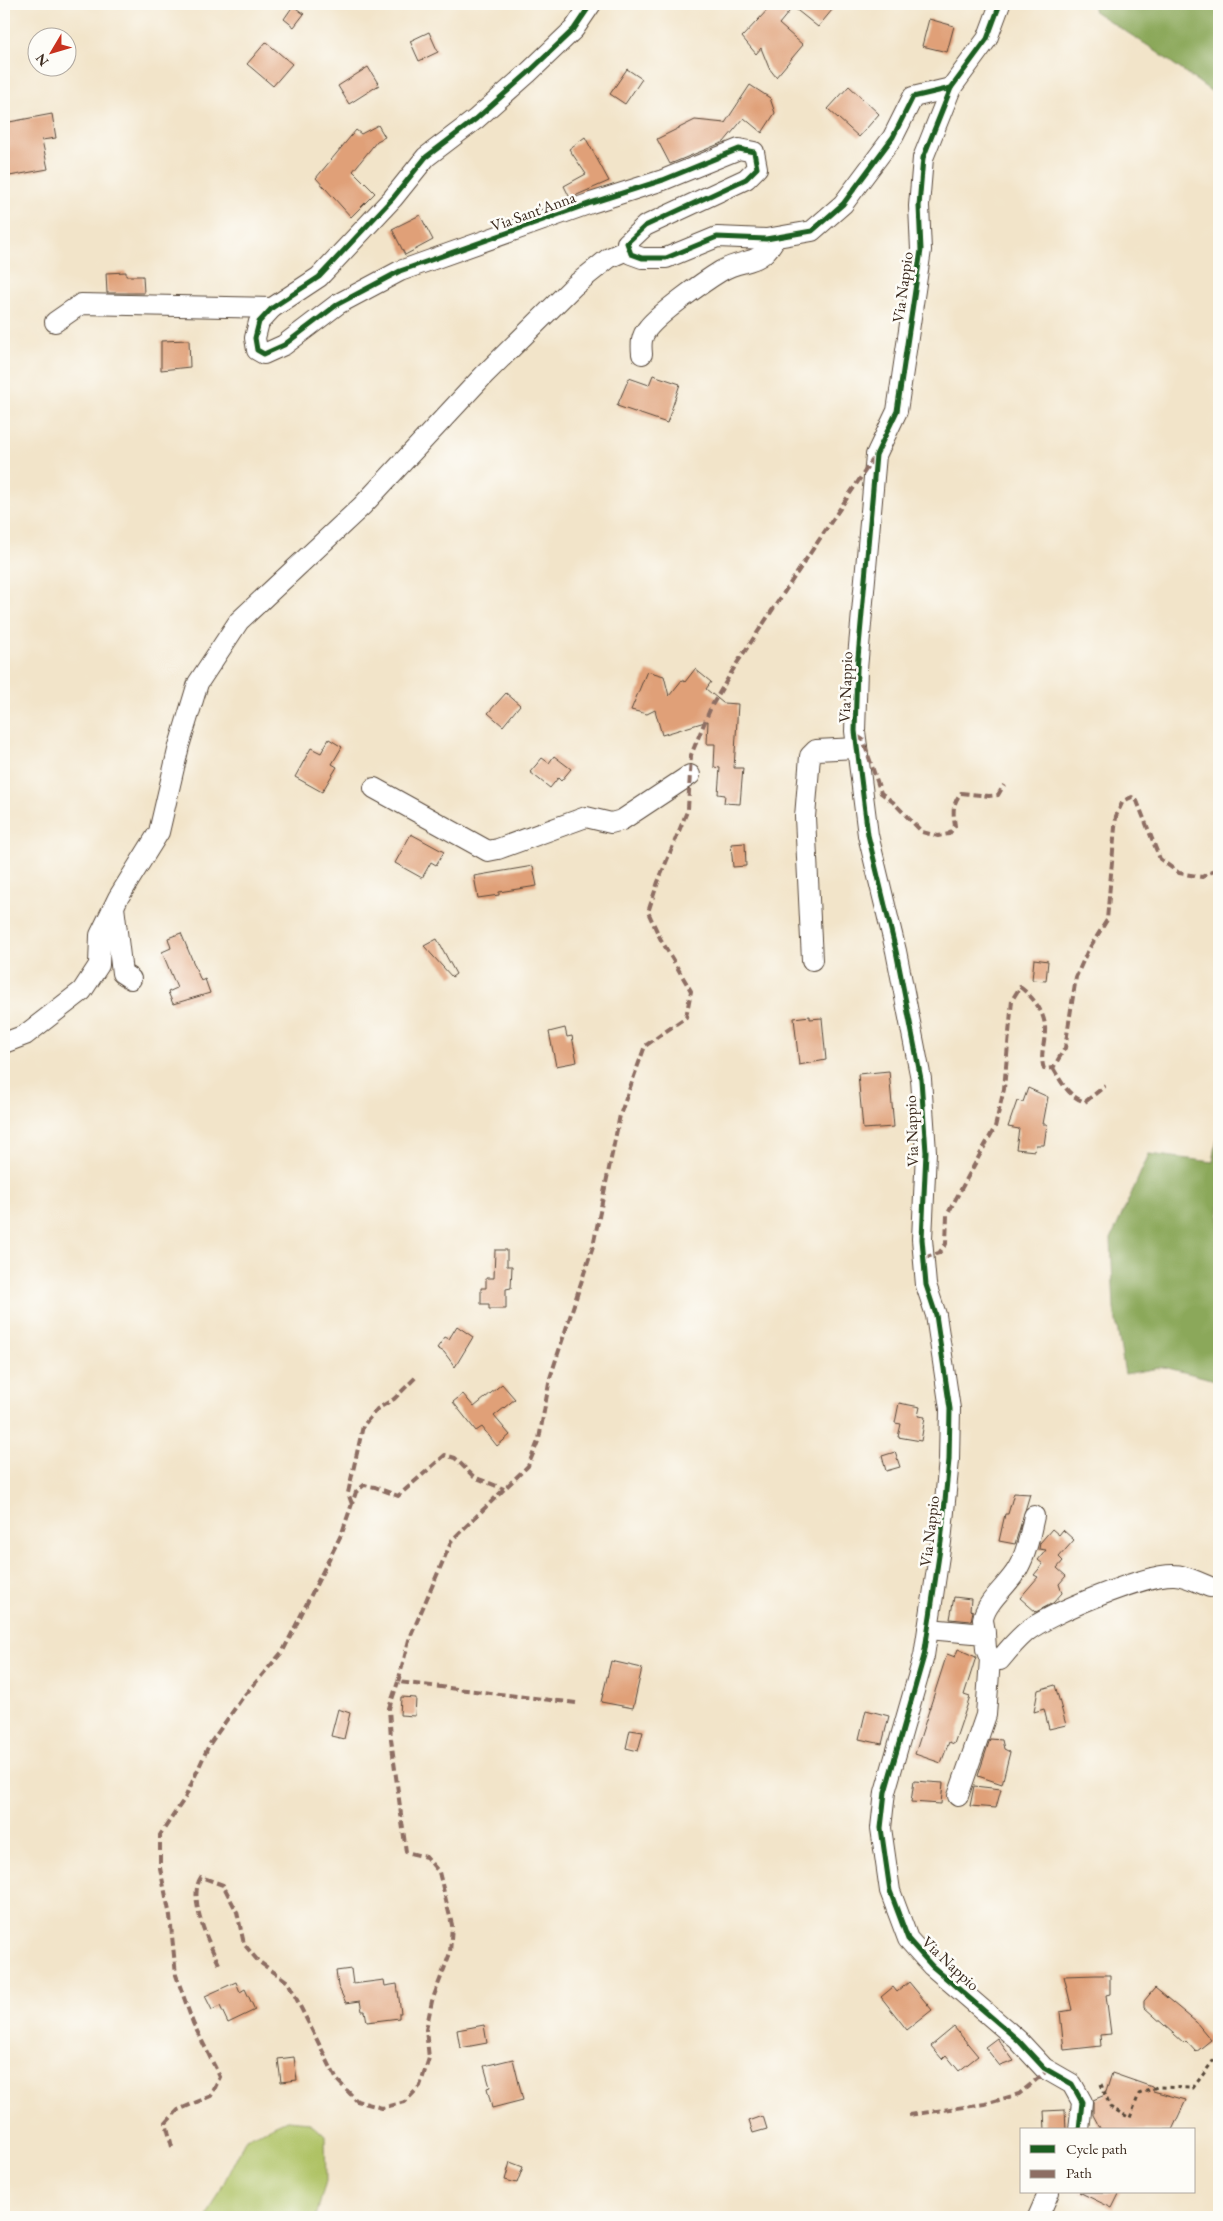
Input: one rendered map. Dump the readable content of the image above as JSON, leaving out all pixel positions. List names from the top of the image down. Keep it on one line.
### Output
{"streets":{"street":["Via Sant'Anna","Via Nappio"]},"legend":["Cycle path","Path"],"north":"bottom left"}
